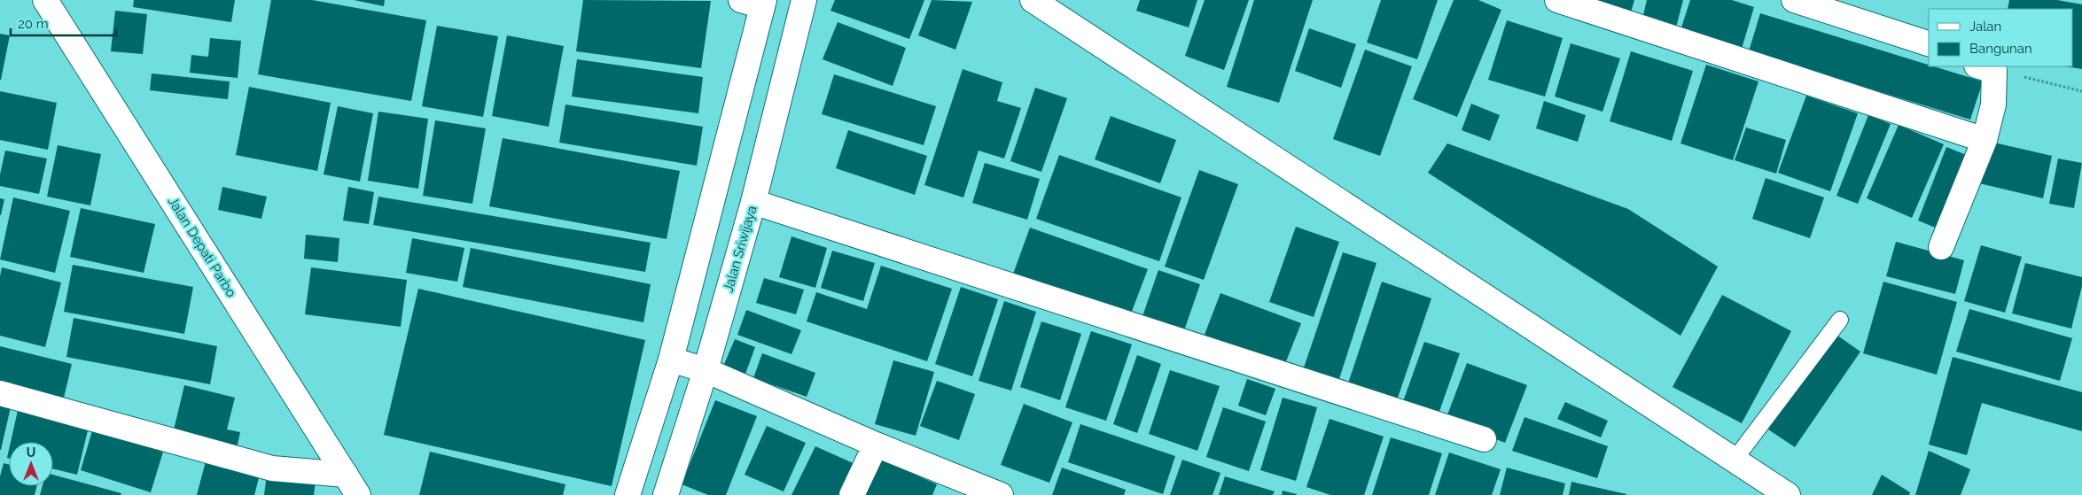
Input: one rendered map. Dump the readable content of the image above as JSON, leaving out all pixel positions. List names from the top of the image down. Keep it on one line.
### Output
{"streets":{"main road":["Jalan Depati Parbo","Jalan Sriwijaya"]},"legend":["Jalan","Bangunan"],"scale_bar":"20 m","north":"top"}
